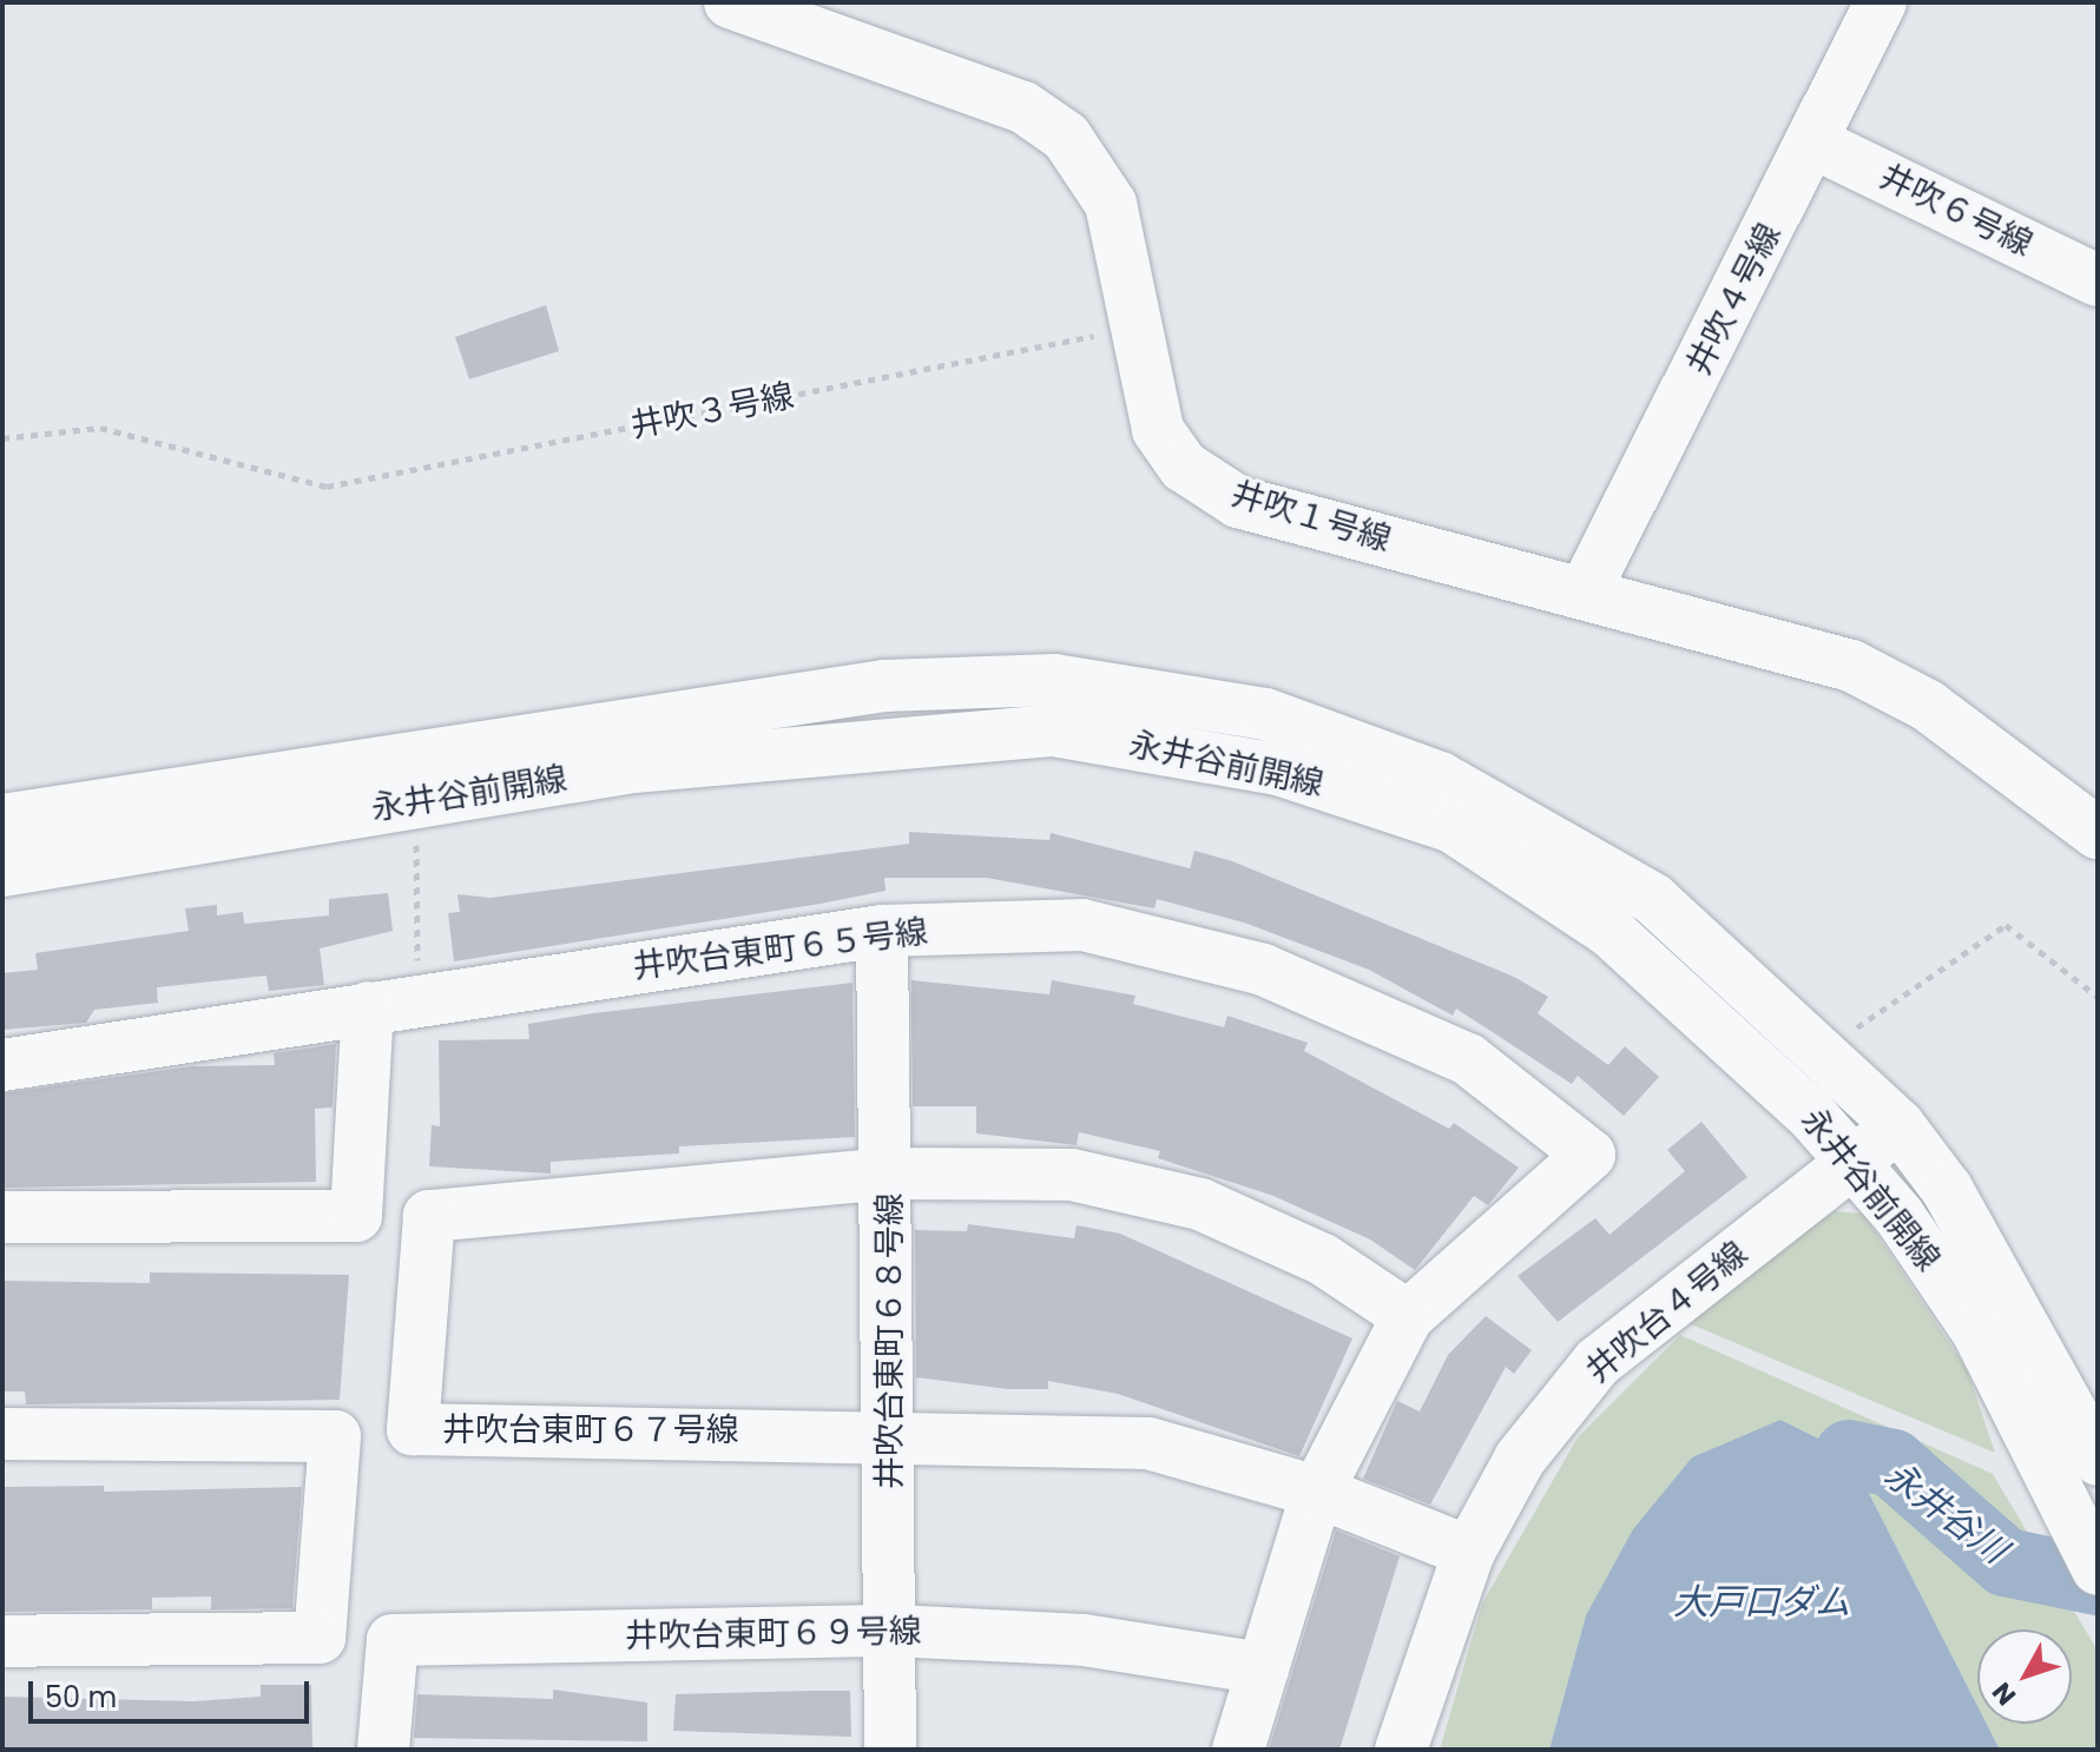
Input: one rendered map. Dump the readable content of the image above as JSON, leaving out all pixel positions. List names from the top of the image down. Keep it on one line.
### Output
{"streets":{"street":["井吹６号線","井吹４号線","井吹１号線","永井谷前開線","井吹台東町６５号線","井吹台４号線","井吹台東町６８号線","井吹台東町６７号線","井吹台東町６９号線"],"path":["井吹３号線"]},"crossings":[["井吹６号線","井吹４号線"],["井吹４号線","井吹１号線"],["井吹３号線","井吹１号線"],["永井谷前開線","井吹台４号線"],["井吹台東町６５号線","井吹台東町６８号線"],["井吹台東町６５号線","井吹台東町６７号線"],["井吹台東町６５号線","井吹台東町６９号線"],["井吹台４号線","井吹台東町６７号線"],["井吹台東町６８号線","井吹台東町６７号線"],["井吹台東町６８号線","井吹台東町６９号線"]],"water":["永井谷川","大戸口ダム"],"scale_bar":"50 m","north":"bottom left"}
